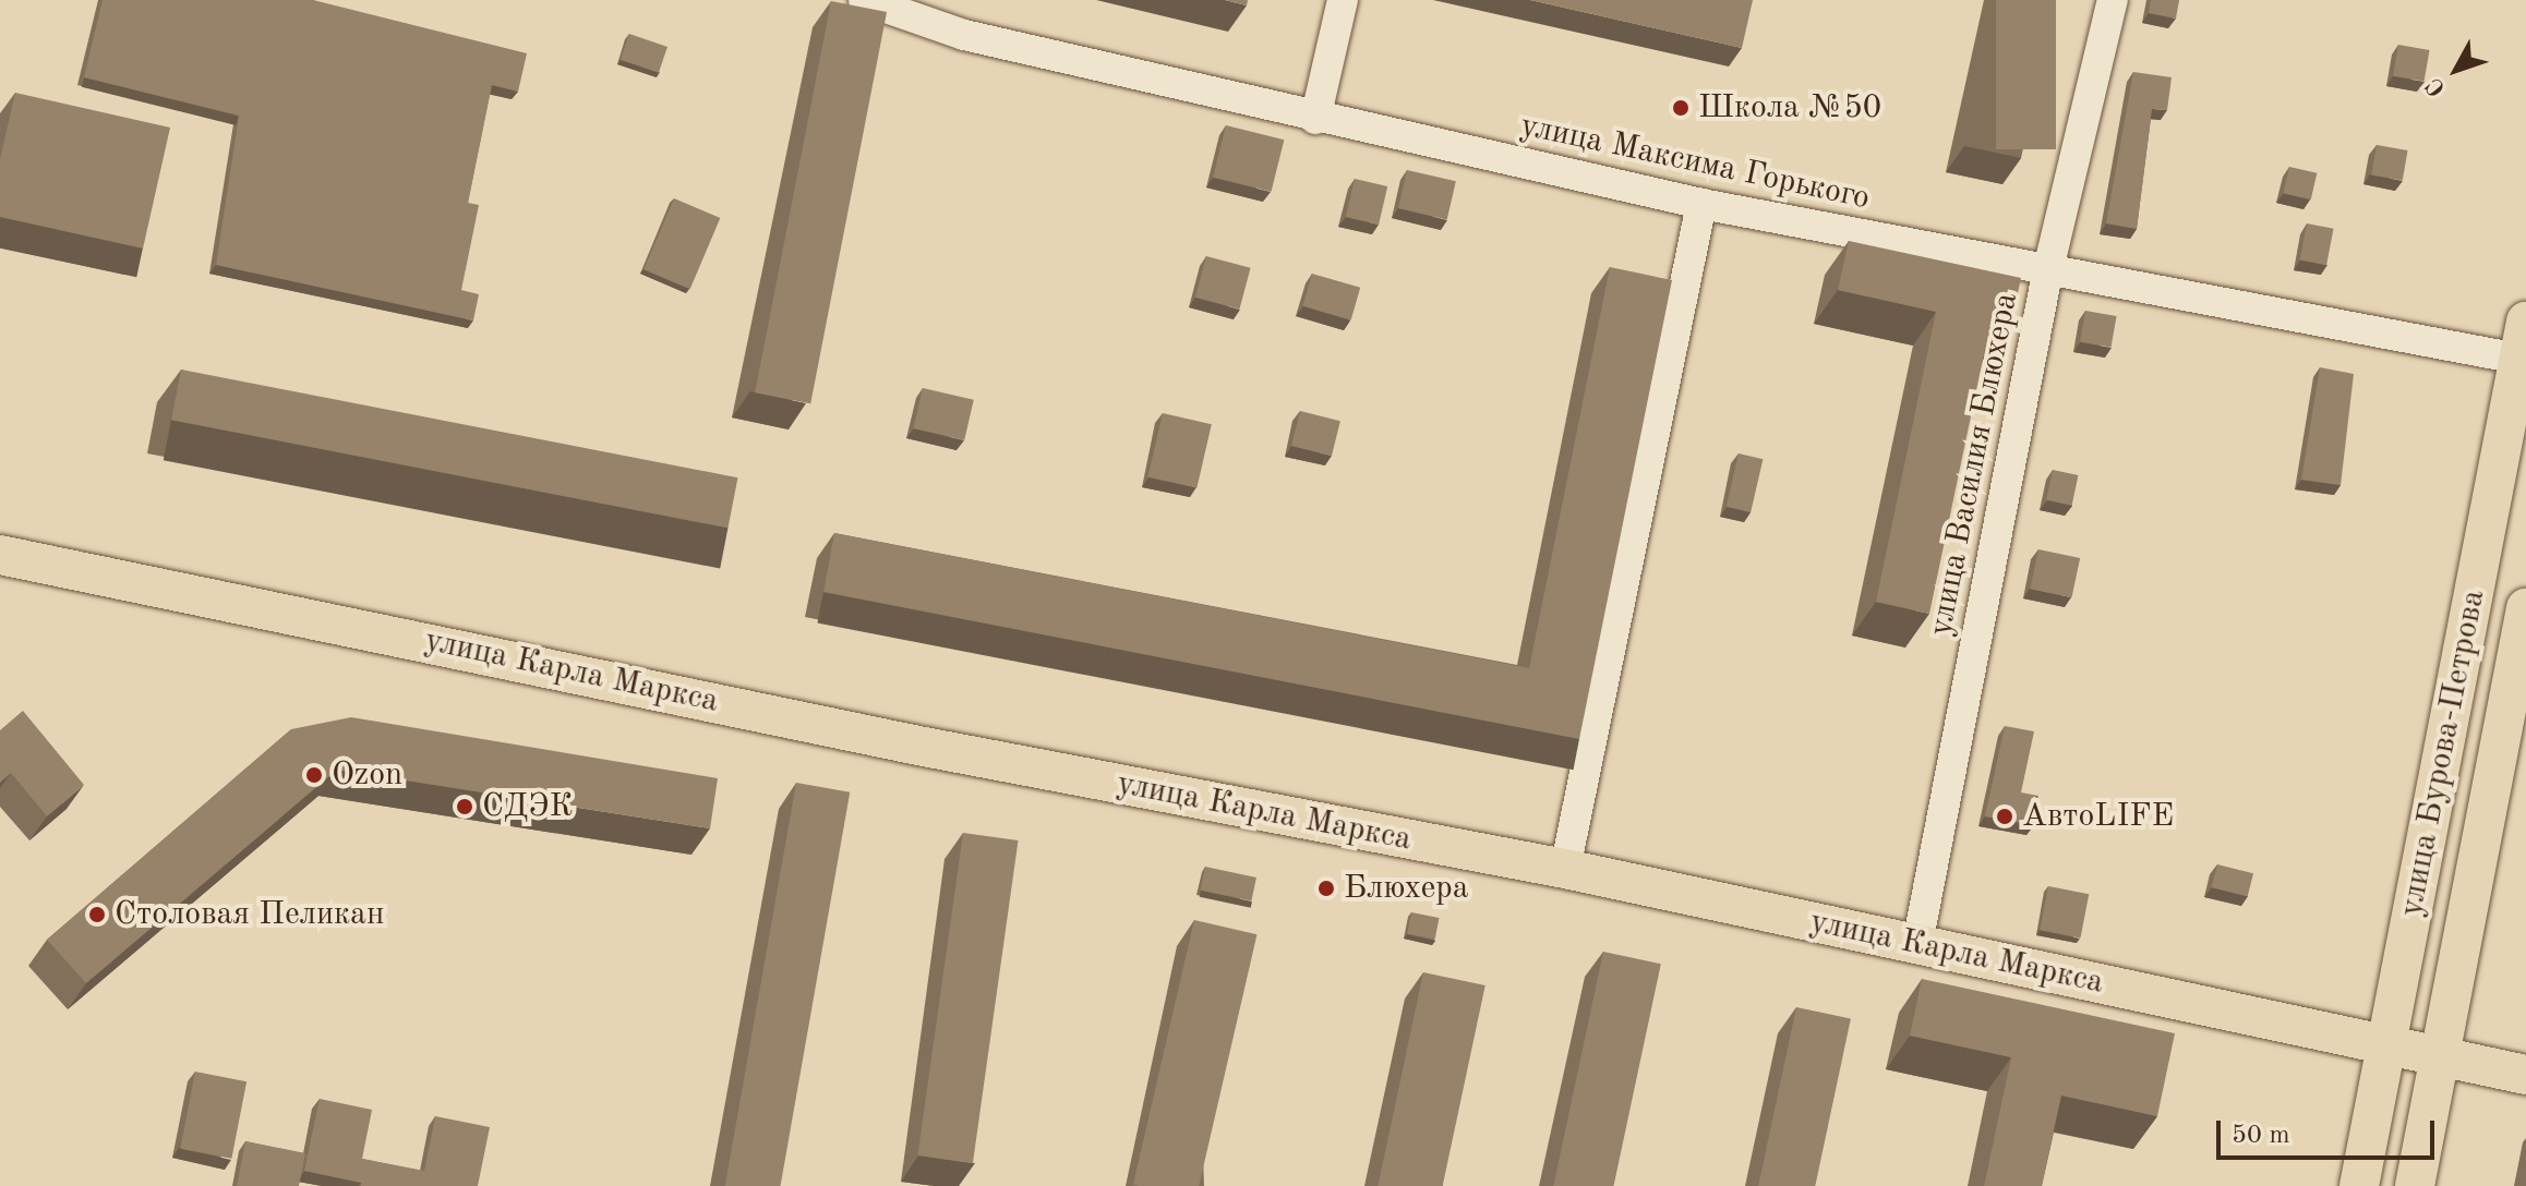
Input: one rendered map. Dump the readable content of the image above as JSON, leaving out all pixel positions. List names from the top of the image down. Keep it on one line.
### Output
{"streets":{"main road":["улица Карла Маркса","улица Бурова-Петрова"],"street":["улица Максима Горького","улица Василия Блюхера"]},"crossings":[["улица Максима Горького","улица Василия Блюхера"],["улица Максима Горького","улица Бурова-Петрова"],["улица Василия Блюхера","улица Карла Маркса"],["улица Карла Маркса","улица Бурова-Петрова"]],"places":["Школа №50","Ozon","СДЭК","АвтоLIFE","Блюхера","Столовая Пеликан"],"scale_bar":"50 m","north":"bottom left"}
